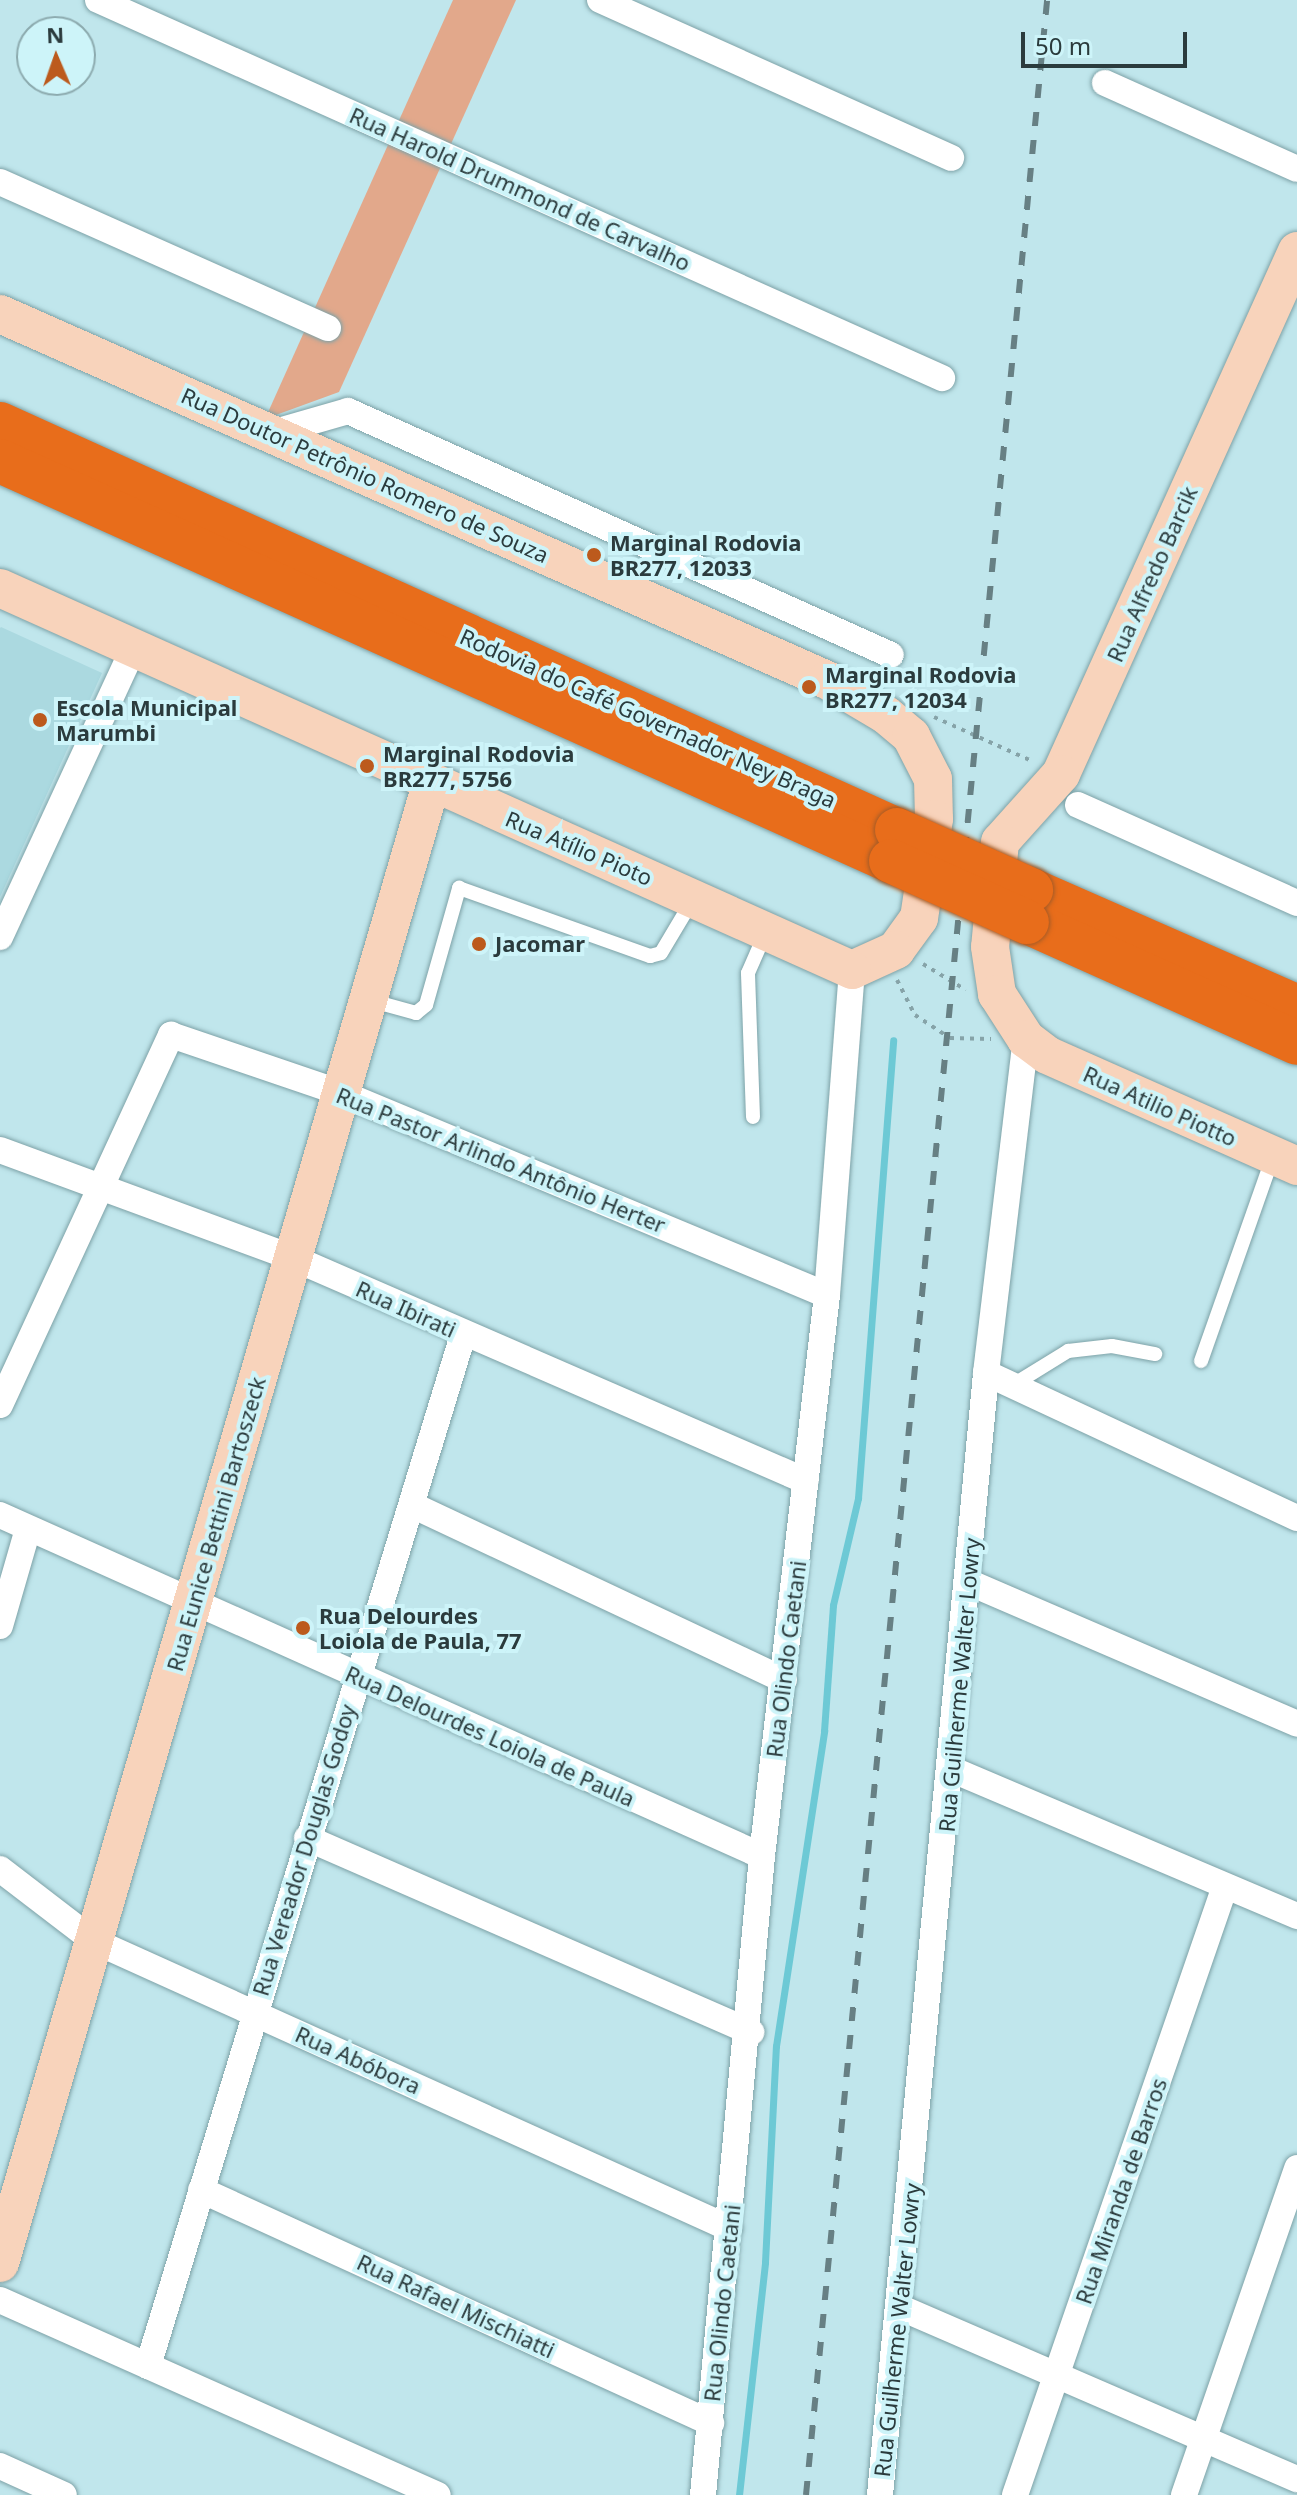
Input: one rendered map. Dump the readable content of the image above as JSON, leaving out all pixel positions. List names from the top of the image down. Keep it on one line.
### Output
{"streets":{"highway":["Rodovia do Café Governador Ney Braga"],"street":["Rua Harold Drummond de Carvalho","Rua Doutor Petrônio Romero de Souza","Rua Alfredo Barcik","Rua Atílio Pioto","Rua Atilio Piotto","Rua Pastor Arlindo Antônio Herter","Rua Ibirati","Rua Eunice Bettini Bartoszeck","Rua Olindo Caetani","Rua Guilherme Walter Lowry","Rua Delourdes Loiola de Paula","Rua Vereador Douglas Godoy","Rua Abóbora","Rua Miranda de Barros","Rua Rafael Mischiatti"]},"crossings":[["Rua Doutor Petrônio Romero de Souza","Rodovia do Café Governador Ney Braga"],["Rua Alfredo Barcik","Rodovia do Café Governador Ney Braga"],["Rua Atílio Pioto","Rua Eunice Bettini Bartoszeck"],["Rua Atílio Pioto","Rua Olindo Caetani"],["Rua Atilio Piotto","Rua Guilherme Walter Lowry"],["Rua Pastor Arlindo Antônio Herter","Rua Ibirati"],["Rua Pastor Arlindo Antônio Herter","Rua Eunice Bettini Bartoszeck"],["Rua Pastor Arlindo Antônio Herter","Rua Olindo Caetani"],["Rua Ibirati","Rua Eunice Bettini Bartoszeck"],["Rua Ibirati","Rua Olindo Caetani"],["Rua Ibirati","Rua Vereador Douglas Godoy"],["Rua Eunice Bettini Bartoszeck","Rua Delourdes Loiola de Paula"],["Rua Eunice Bettini Bartoszeck","Rua Abóbora"],["Rua Olindo Caetani","Rua Delourdes Loiola de Paula"],["Rua Olindo Caetani","Rua Abóbora"],["Rua Olindo Caetani","Rua Rafael Mischiatti"],["Rua Delourdes Loiola de Paula","Rua Vereador Douglas Godoy"],["Rua Vereador Douglas Godoy","Rua Abóbora"],["Rua Vereador Douglas Godoy","Rua Rafael Mischiatti"]],"places":["Marginal Rodovia BR277, 12033","Marginal Rodovia BR277, 12034","Escola Municipal Marumbi","Marginal Rodovia BR277, 5756","Jacomar","Rua Delourdes Loiola de Paula, 77"],"scale_bar":"50 m","north":"top"}
